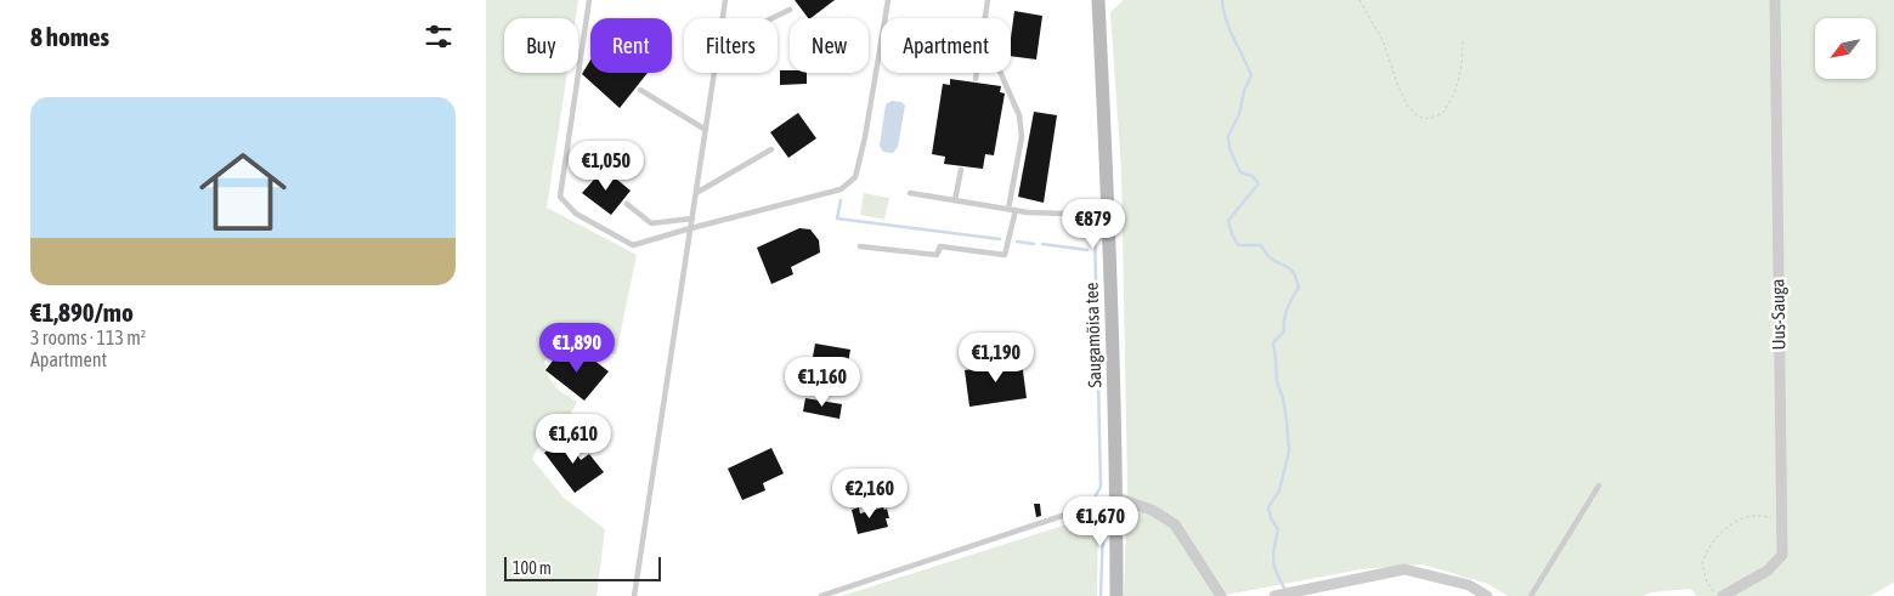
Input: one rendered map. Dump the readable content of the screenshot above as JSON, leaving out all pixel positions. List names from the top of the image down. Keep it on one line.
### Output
{"streets":{"street":["Uus-Sauga","Saugamõisa tee"]},"scale_bar":"100 m","north":"bottom left","page":{"heading":"8 homes","chip":["Buy","Rent","Filters","New","Apartment"],"list":[{"name":"€1,890/mo","note":"3 rooms · 113 m² · Apartment"}],"price":["€1,050","€879","€1,890","€1,190","€1,160","€1,610","€2,160","€1,670"],"scale":"100 m"}}
